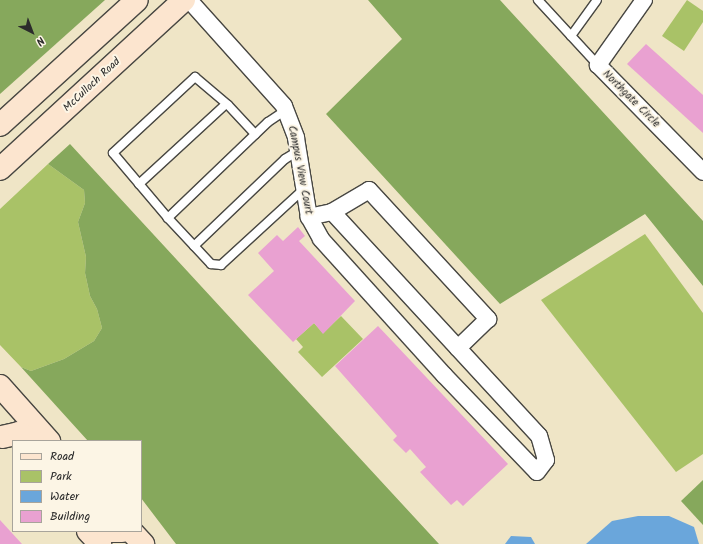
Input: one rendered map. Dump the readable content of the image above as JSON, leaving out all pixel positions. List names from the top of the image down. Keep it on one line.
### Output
{"streets":{"main road":["McCulloch Road"],"street":["Northgate Circle","Campus View Court"]},"legend":["Road","Park","Water","Building"],"north":"bottom right"}
